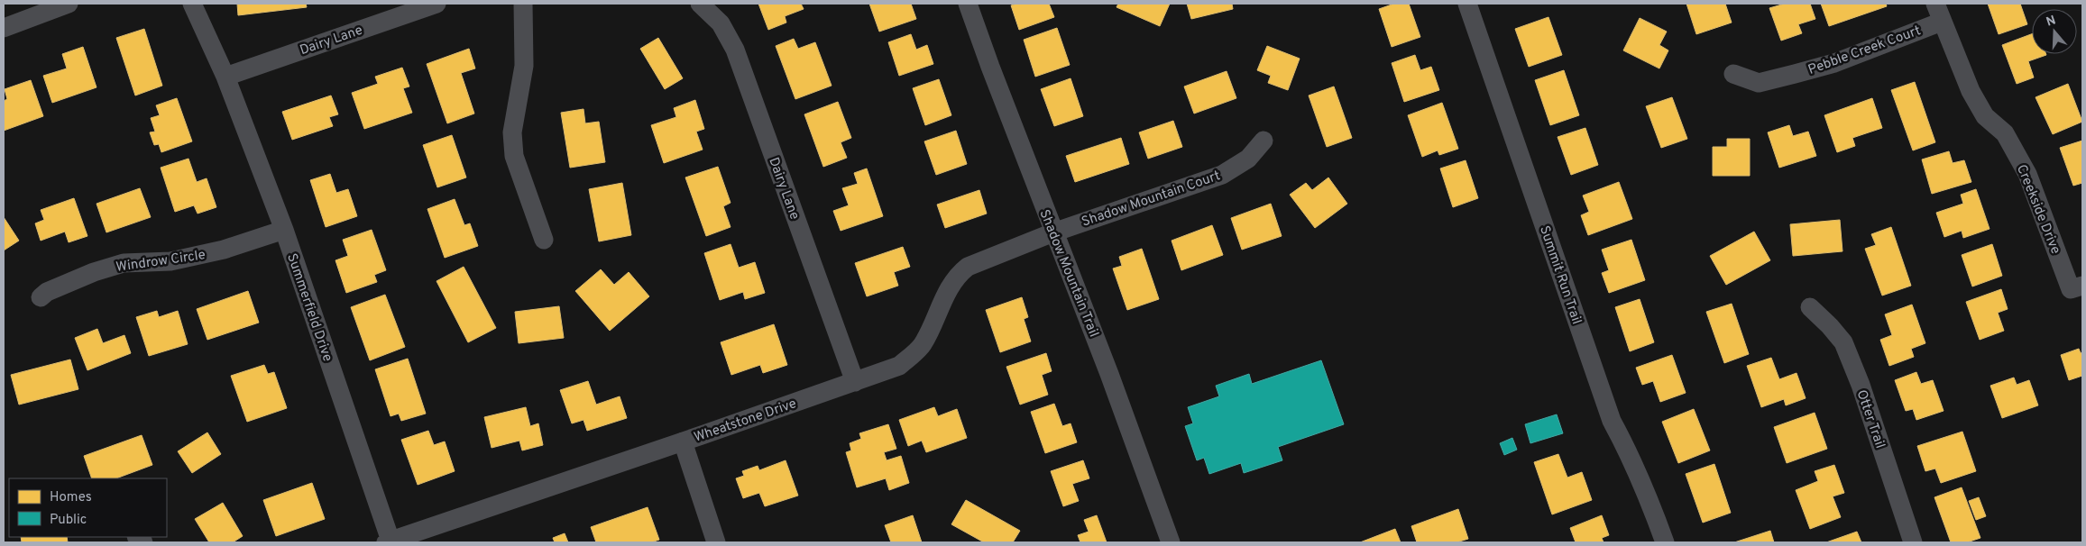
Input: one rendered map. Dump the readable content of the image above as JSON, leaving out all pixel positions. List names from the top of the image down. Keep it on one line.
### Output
{"streets":{"street":["Dairy Lane","Pebble Creek Court","Shadow Mountain Court","Creekside Drive","Windrow Circle","Shadow Mountain Trail","Summit Run Trail","Summerfield Drive","Otter Trail","Wheatstone Drive"]},"crossings":[["Dairy Lane","Summerfield Drive"],["Dairy Lane","Wheatstone Drive"],["Pebble Creek Court","Creekside Drive"],["Shadow Mountain Court","Shadow Mountain Trail"],["Shadow Mountain Court","Wheatstone Drive"],["Windrow Circle","Summerfield Drive"],["Shadow Mountain Trail","Wheatstone Drive"],["Summerfield Drive","Wheatstone Drive"]],"legend":["Homes","Public"],"north":"top"}
